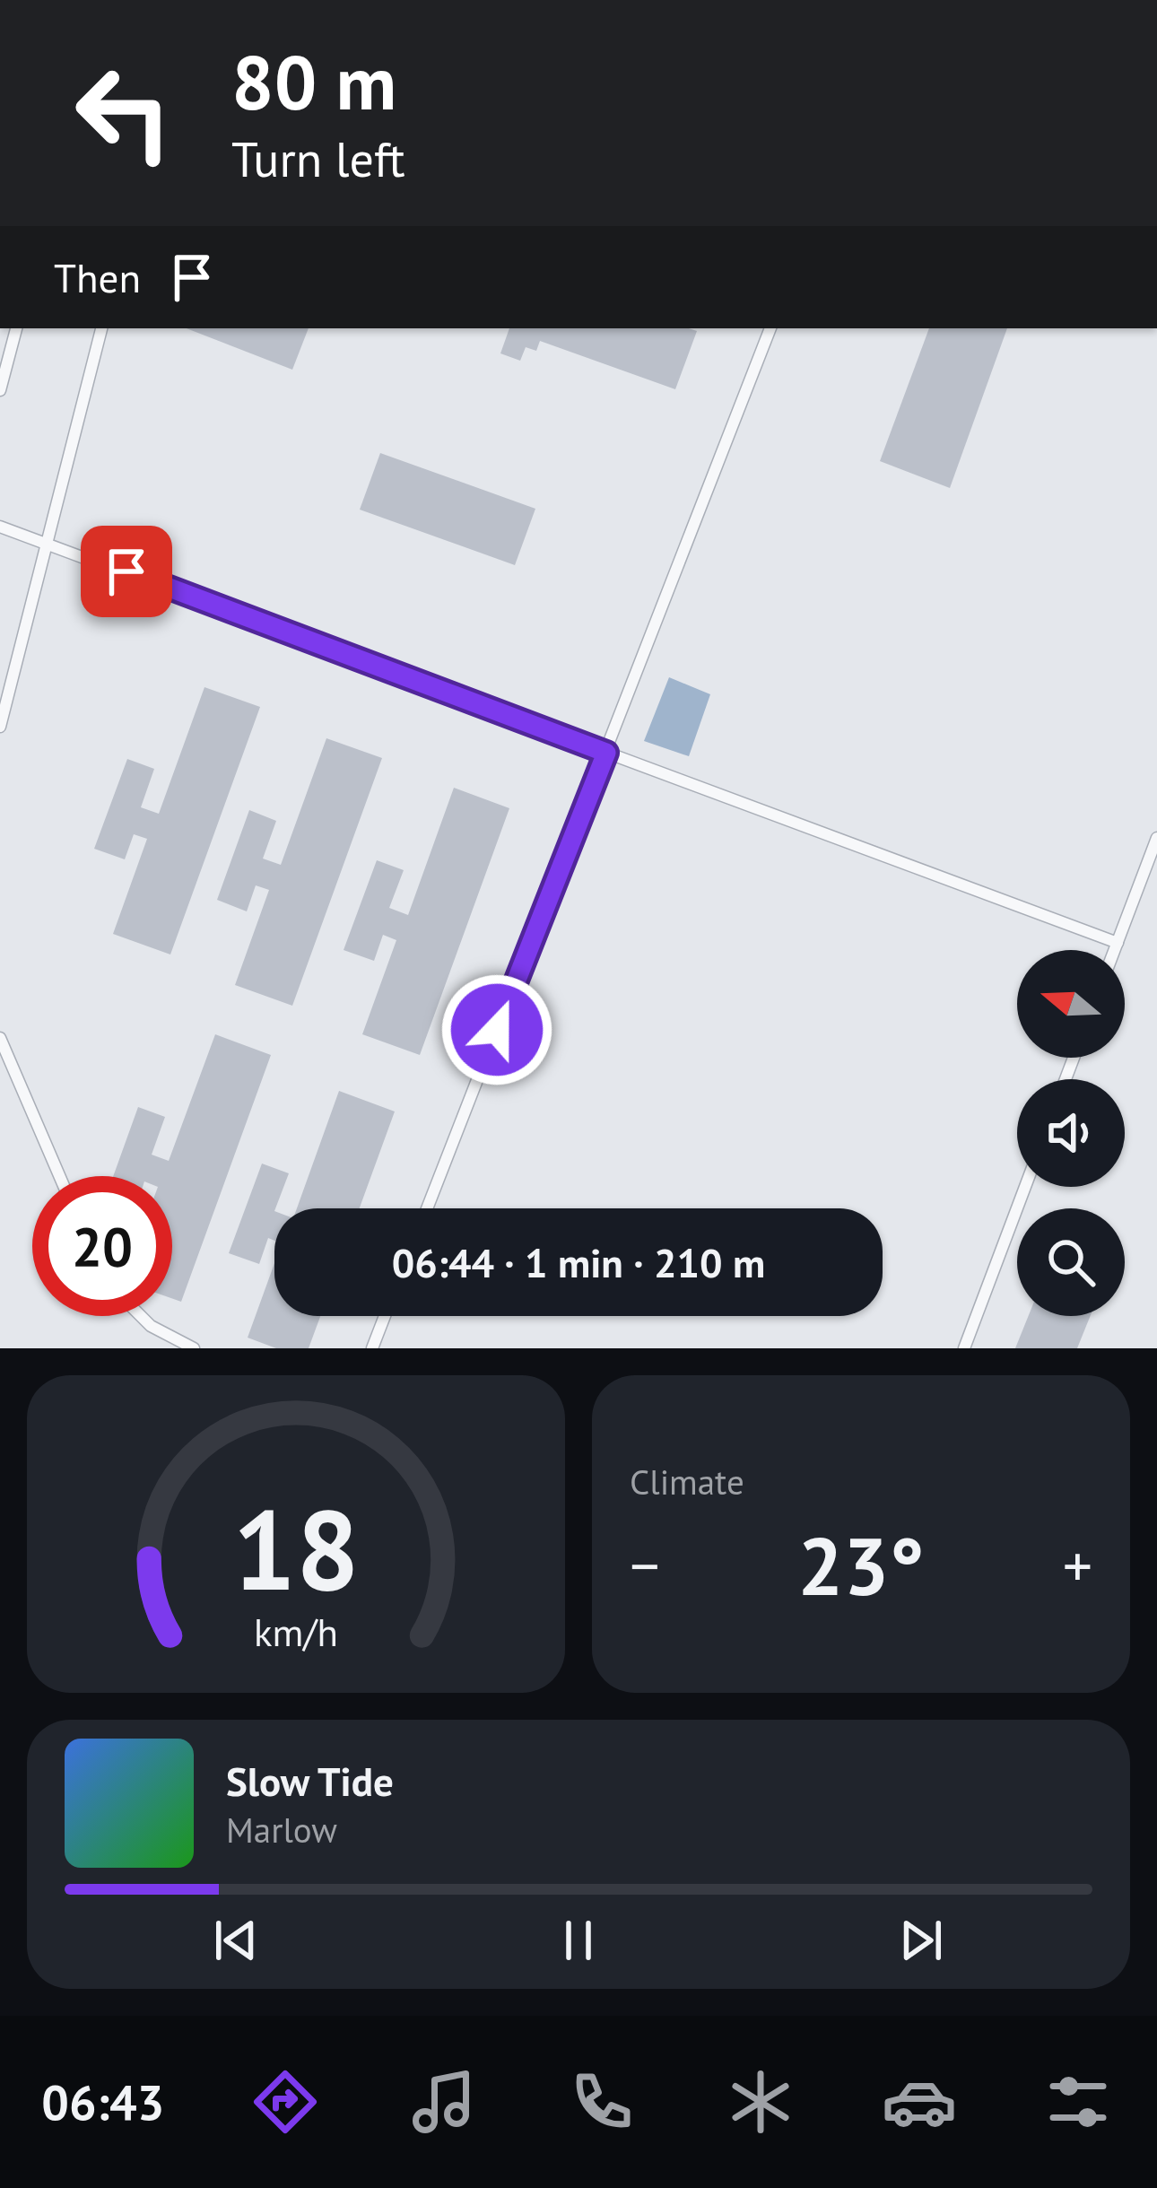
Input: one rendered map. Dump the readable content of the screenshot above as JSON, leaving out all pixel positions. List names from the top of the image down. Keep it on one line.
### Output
{"north":"left","page":{"turn":["80 m","Turn left"],"then":"Then","limit":"20","trip":"06:44 · 1 min · 210 m","tile":"Climate","heat":["−","23°","+"],"song":["Slow Tide","Marlow"],"tabs":"06:43","gauge":["18","km/h"]}}
